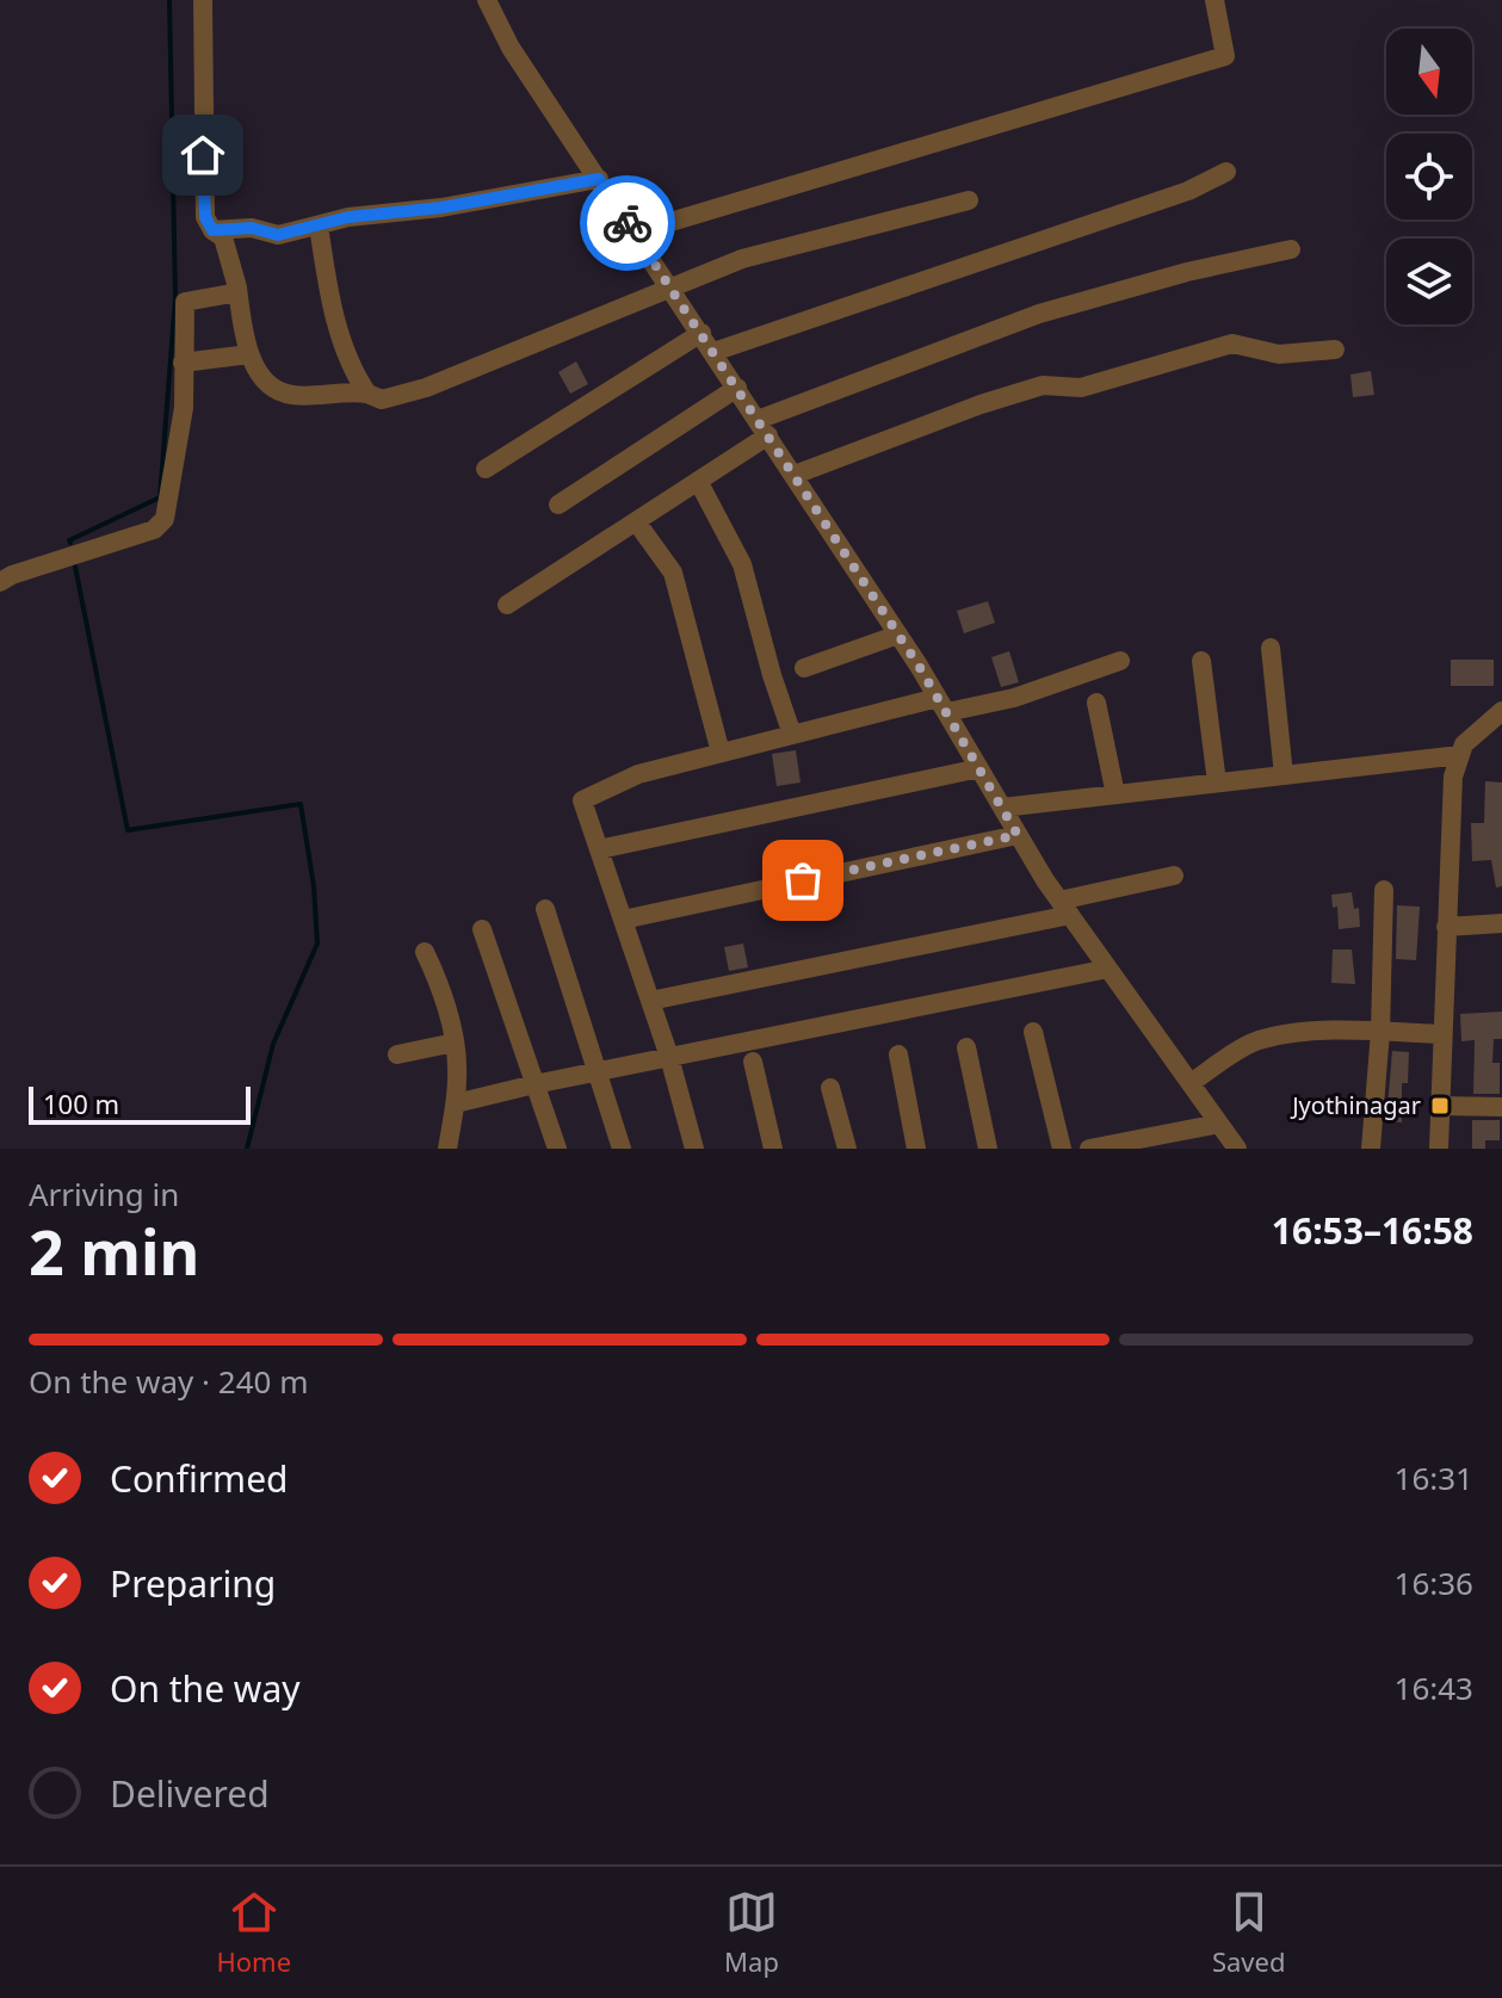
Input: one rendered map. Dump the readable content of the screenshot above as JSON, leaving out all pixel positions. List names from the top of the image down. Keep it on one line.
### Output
{"places":{"transit":["Jyothinagar"]},"scale_bar":"100 m","north":"bottom","page":{"scale":"100 m","heading":["2 min","Arriving in","16:53–16:58"],"bar":"On the way · 240 m","list":[["Confirmed","16:31"],["Preparing","16:36"],["On the way","16:43"],"Delivered"],"tabs":["Home","Map","Saved"]}}
